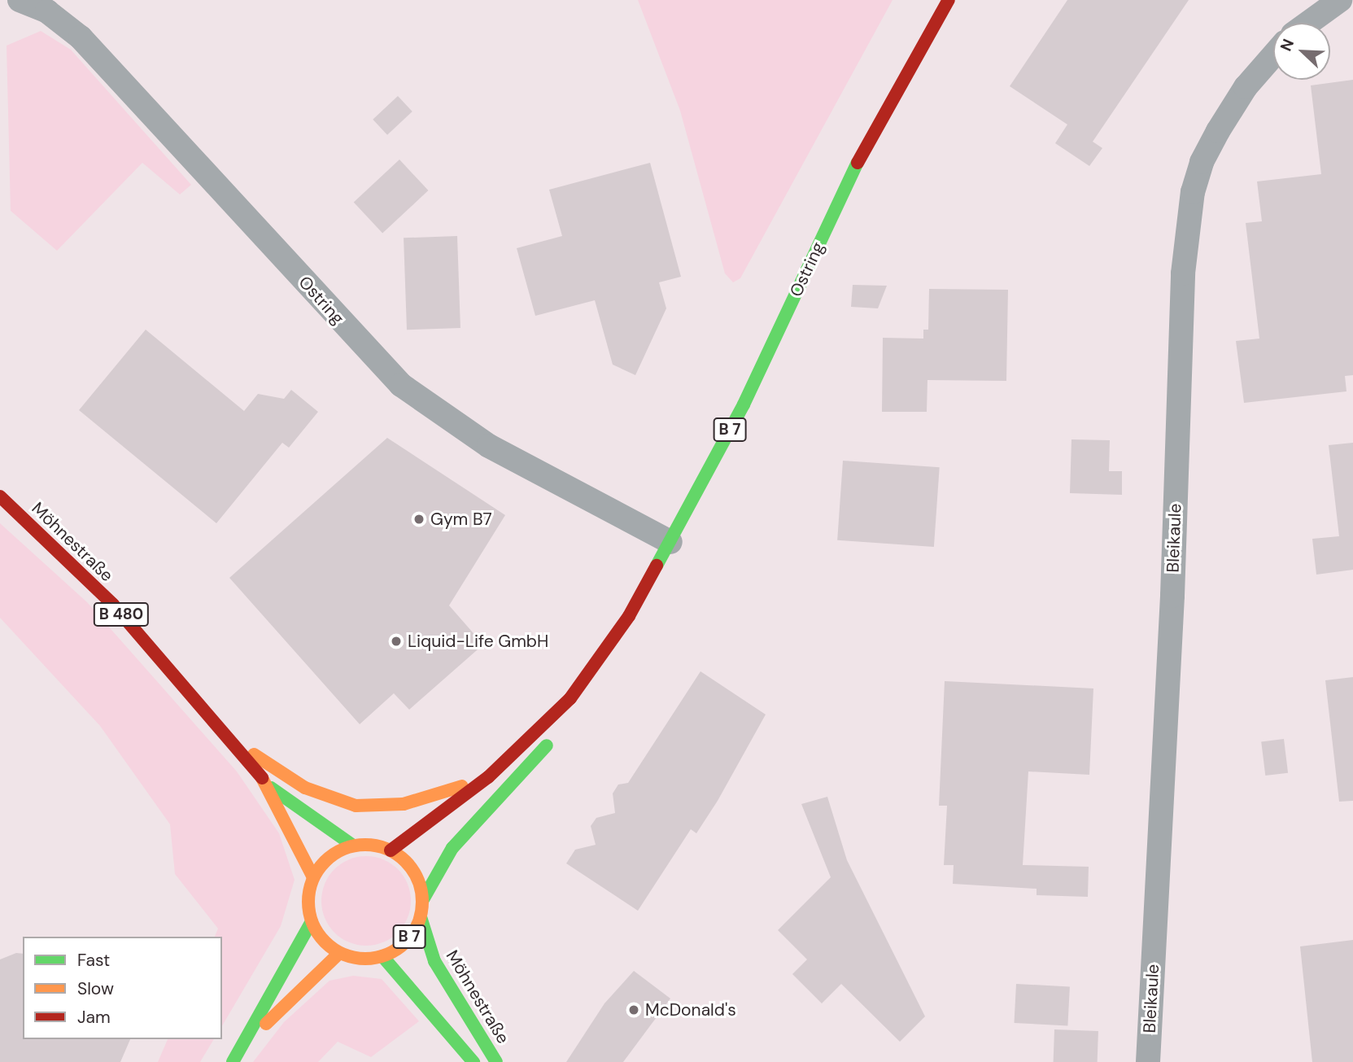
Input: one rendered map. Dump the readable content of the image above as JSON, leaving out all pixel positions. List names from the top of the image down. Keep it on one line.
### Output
{"streets":{"main road":["Ostring","B 7","Möhnestraße","B 480"],"street":["Bleikaule"]},"crossings":[["Ostring","B 7"],["B 7","Möhnestraße"],["B 7","B 480"],["Möhnestraße","B 480"]],"places":["Gym B7","Liquid-Life GmbH","McDonald's"],"legend":["Fast","Slow","Jam"],"north":"top left"}
